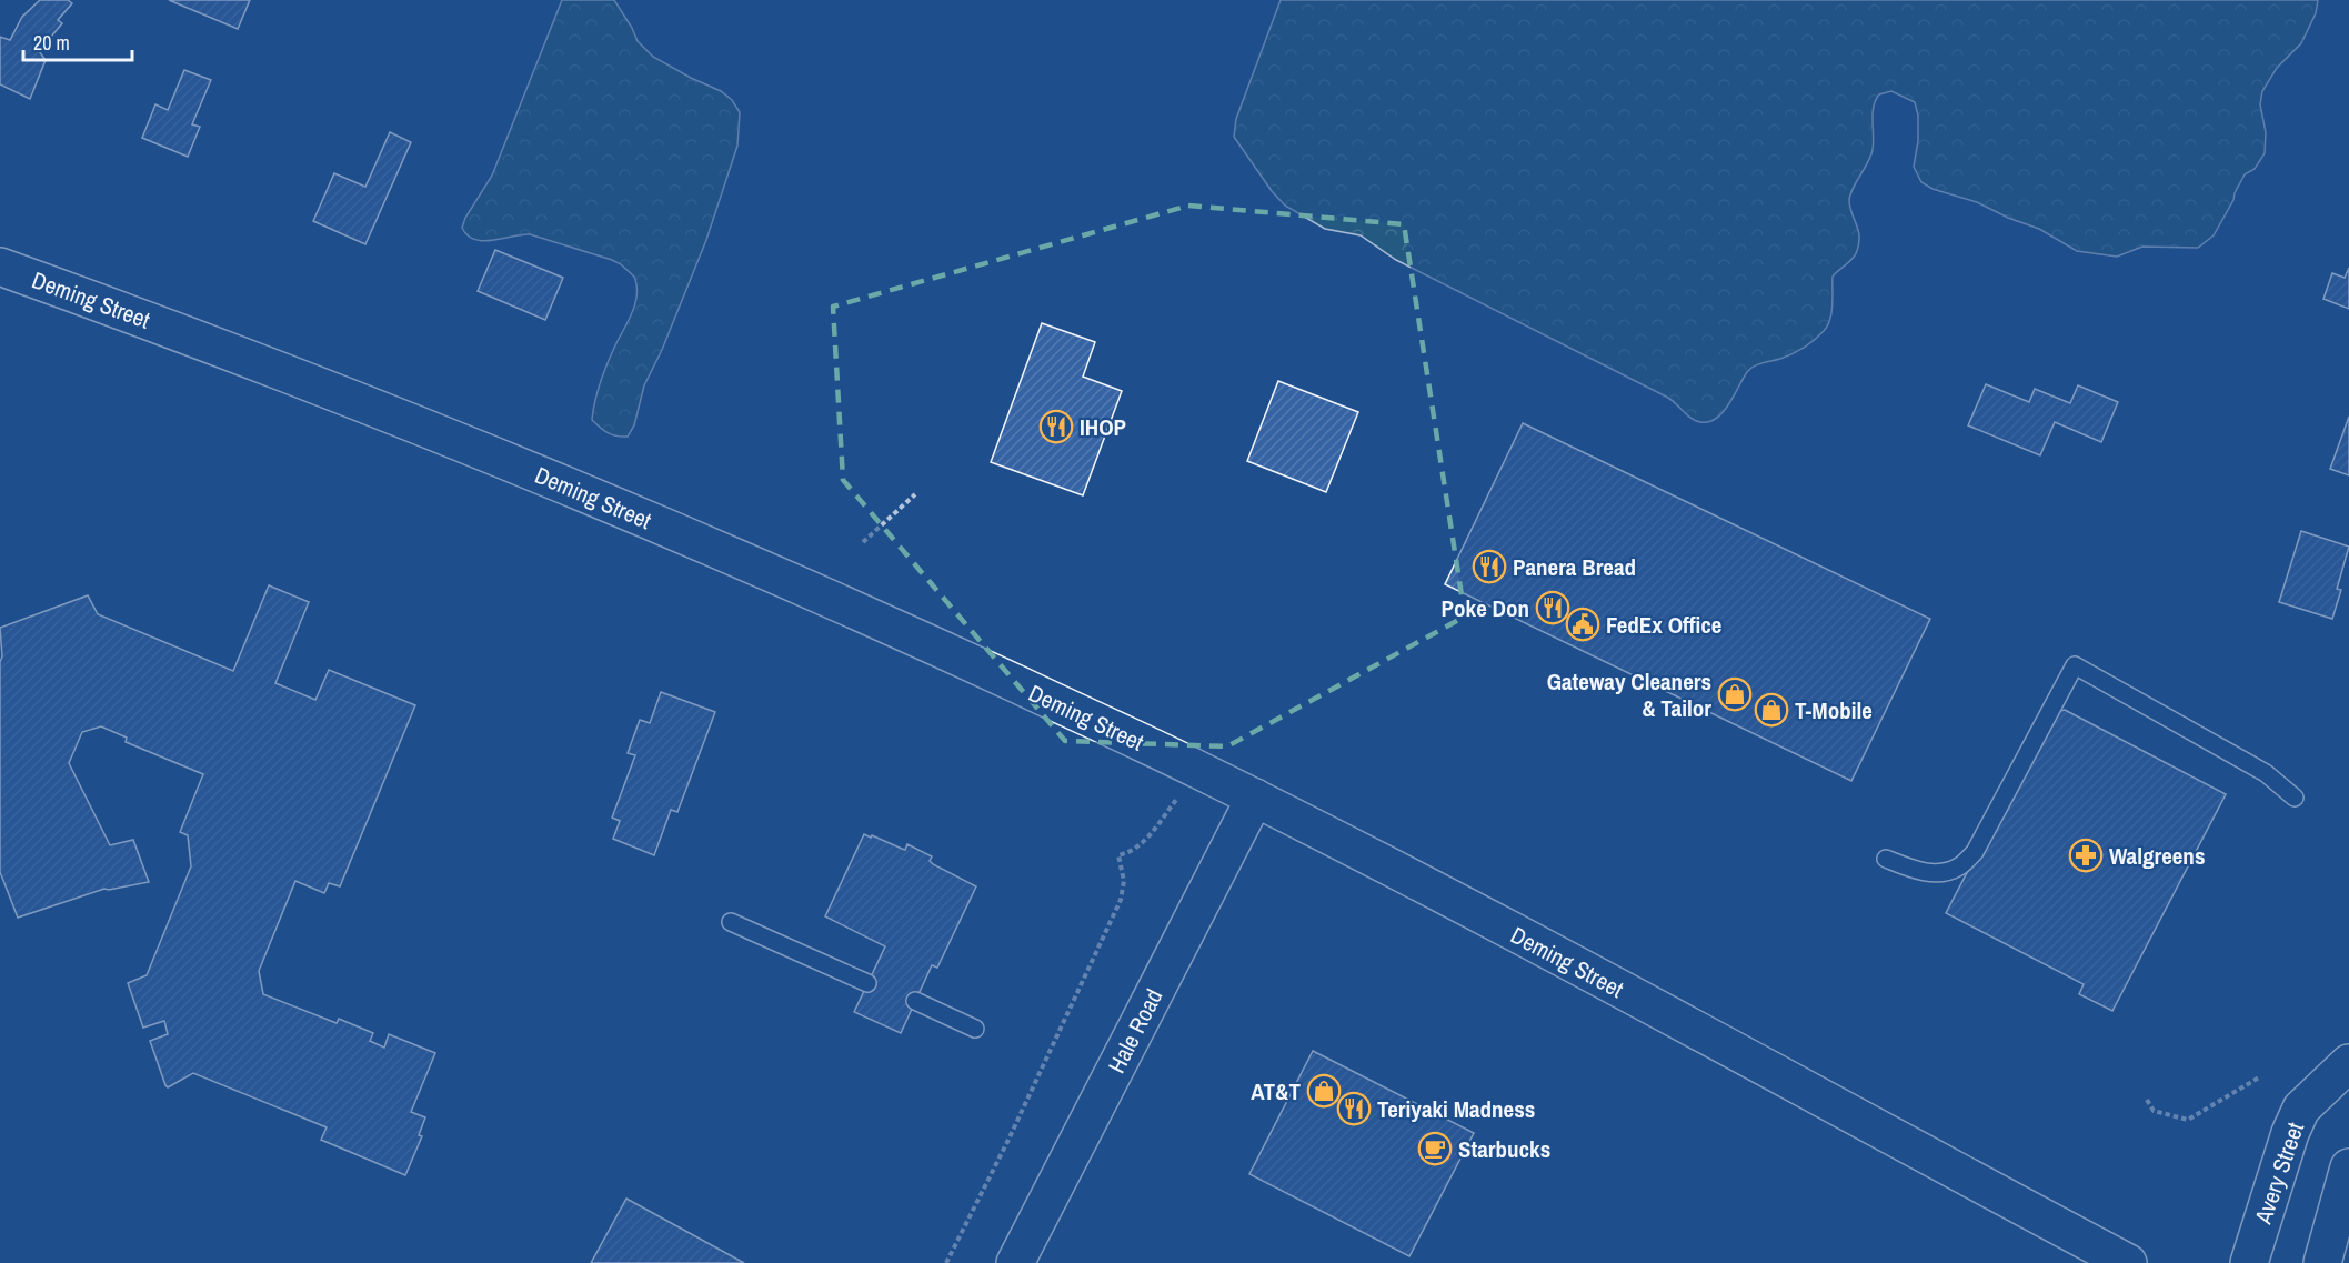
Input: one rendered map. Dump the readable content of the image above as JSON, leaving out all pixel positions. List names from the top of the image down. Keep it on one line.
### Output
{"streets":{"main road":["Deming Street","Hale Road","Avery Street"]},"crossings":[["Deming Street","Hale Road"]],"places":{"restaurant":["IHOP","Panera Bread","Poke Don","Teriyaki Madness"],"public building":["FedEx Office"],"shop":["Gateway Cleaners & Tailor","T-Mobile","AT&T"],"pharmacy":["Walgreens"],"cafe":["Starbucks"]},"scale_bar":"20 m"}
